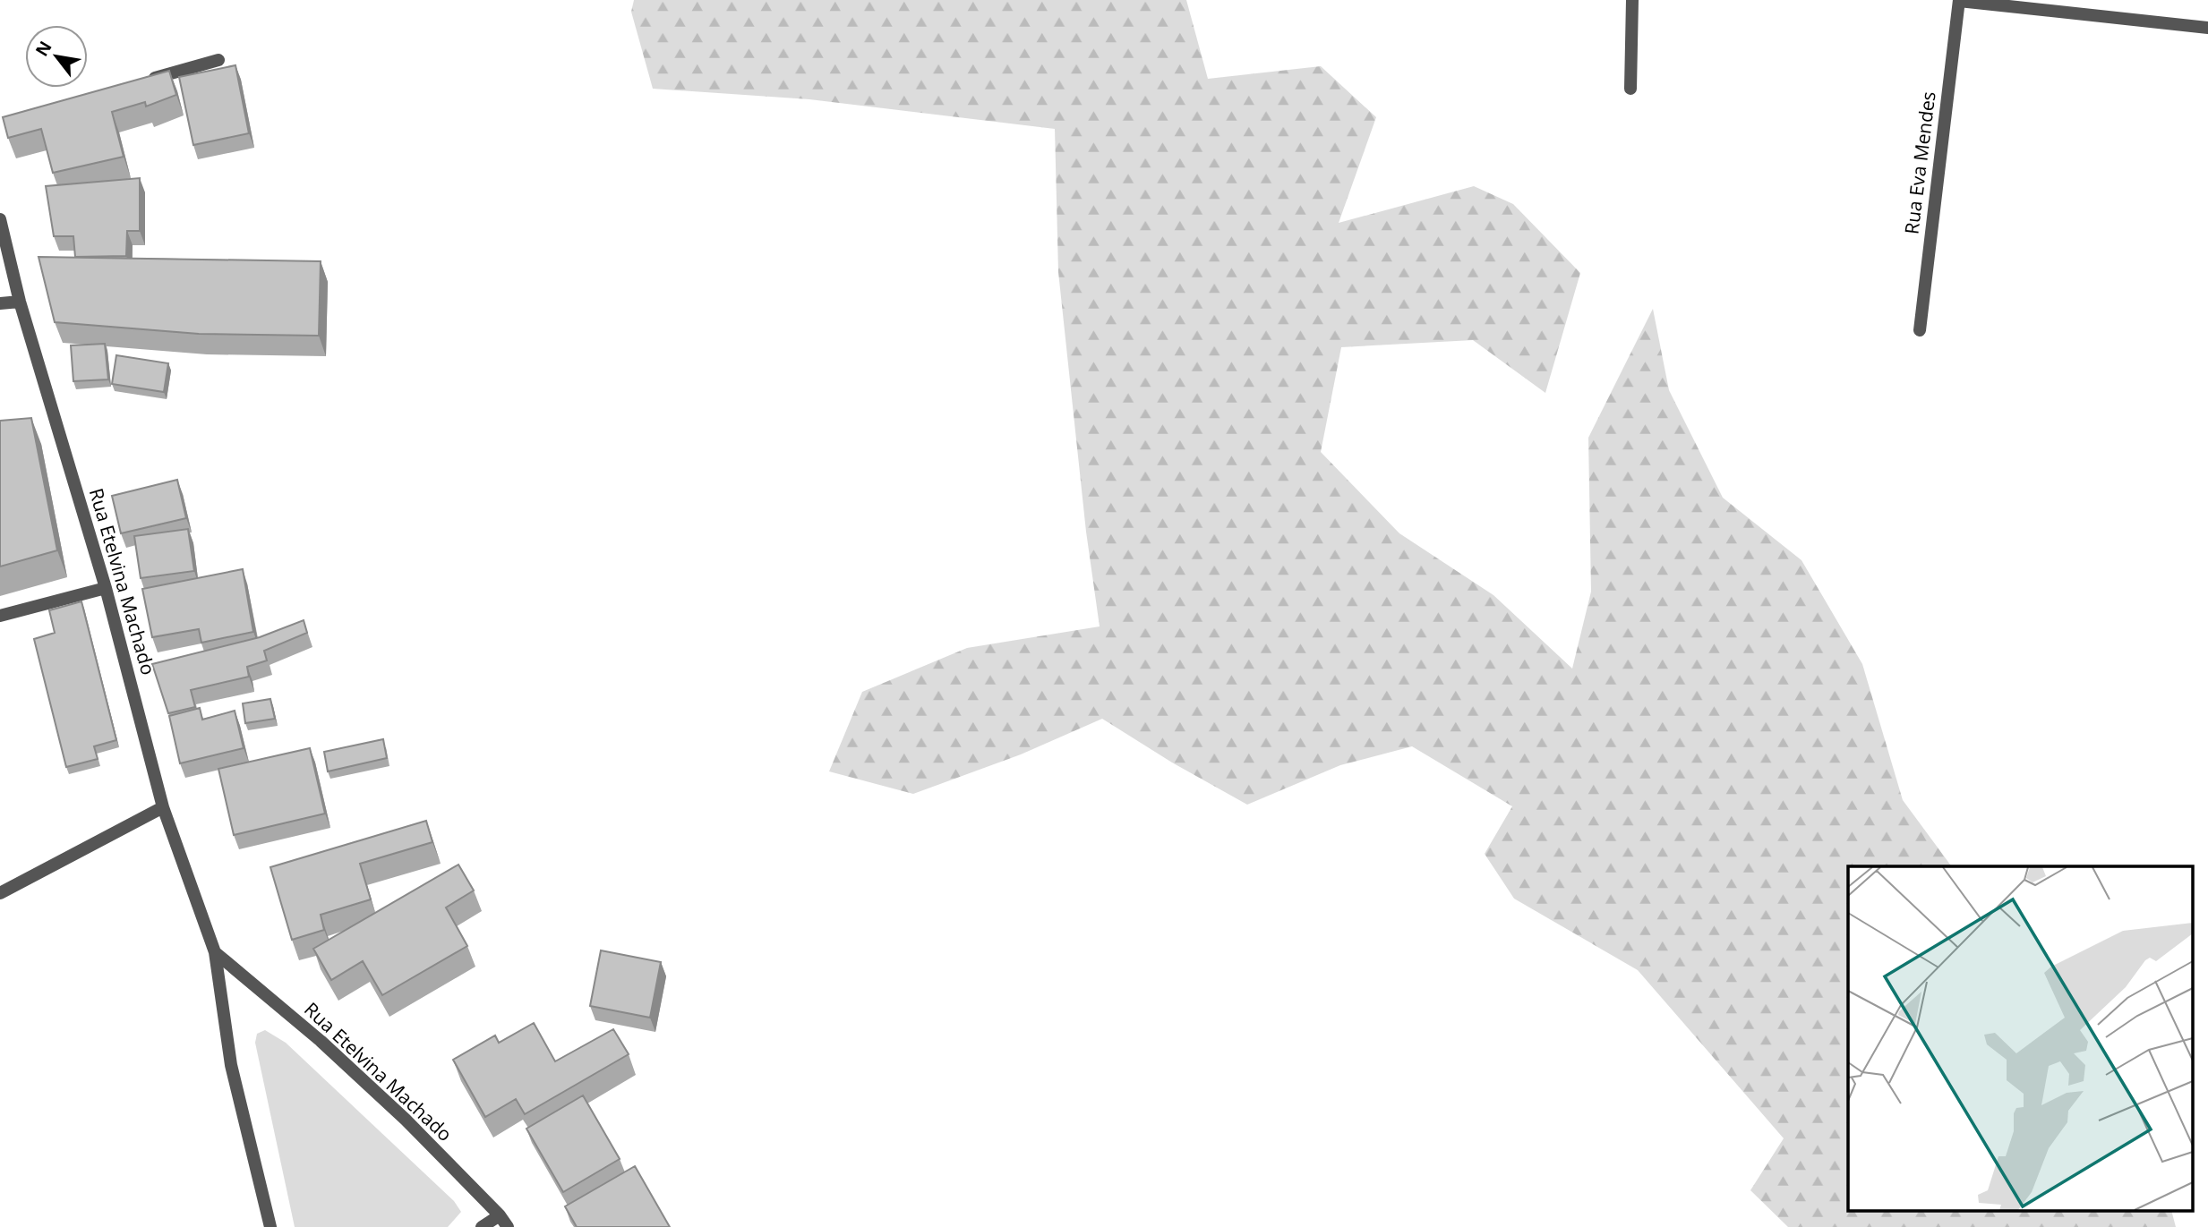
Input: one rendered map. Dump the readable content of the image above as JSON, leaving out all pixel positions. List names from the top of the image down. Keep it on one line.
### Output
{"streets":{"street":["Rua Eva Mendes","Rua Etelvina Machado"]},"north":"top left"}
